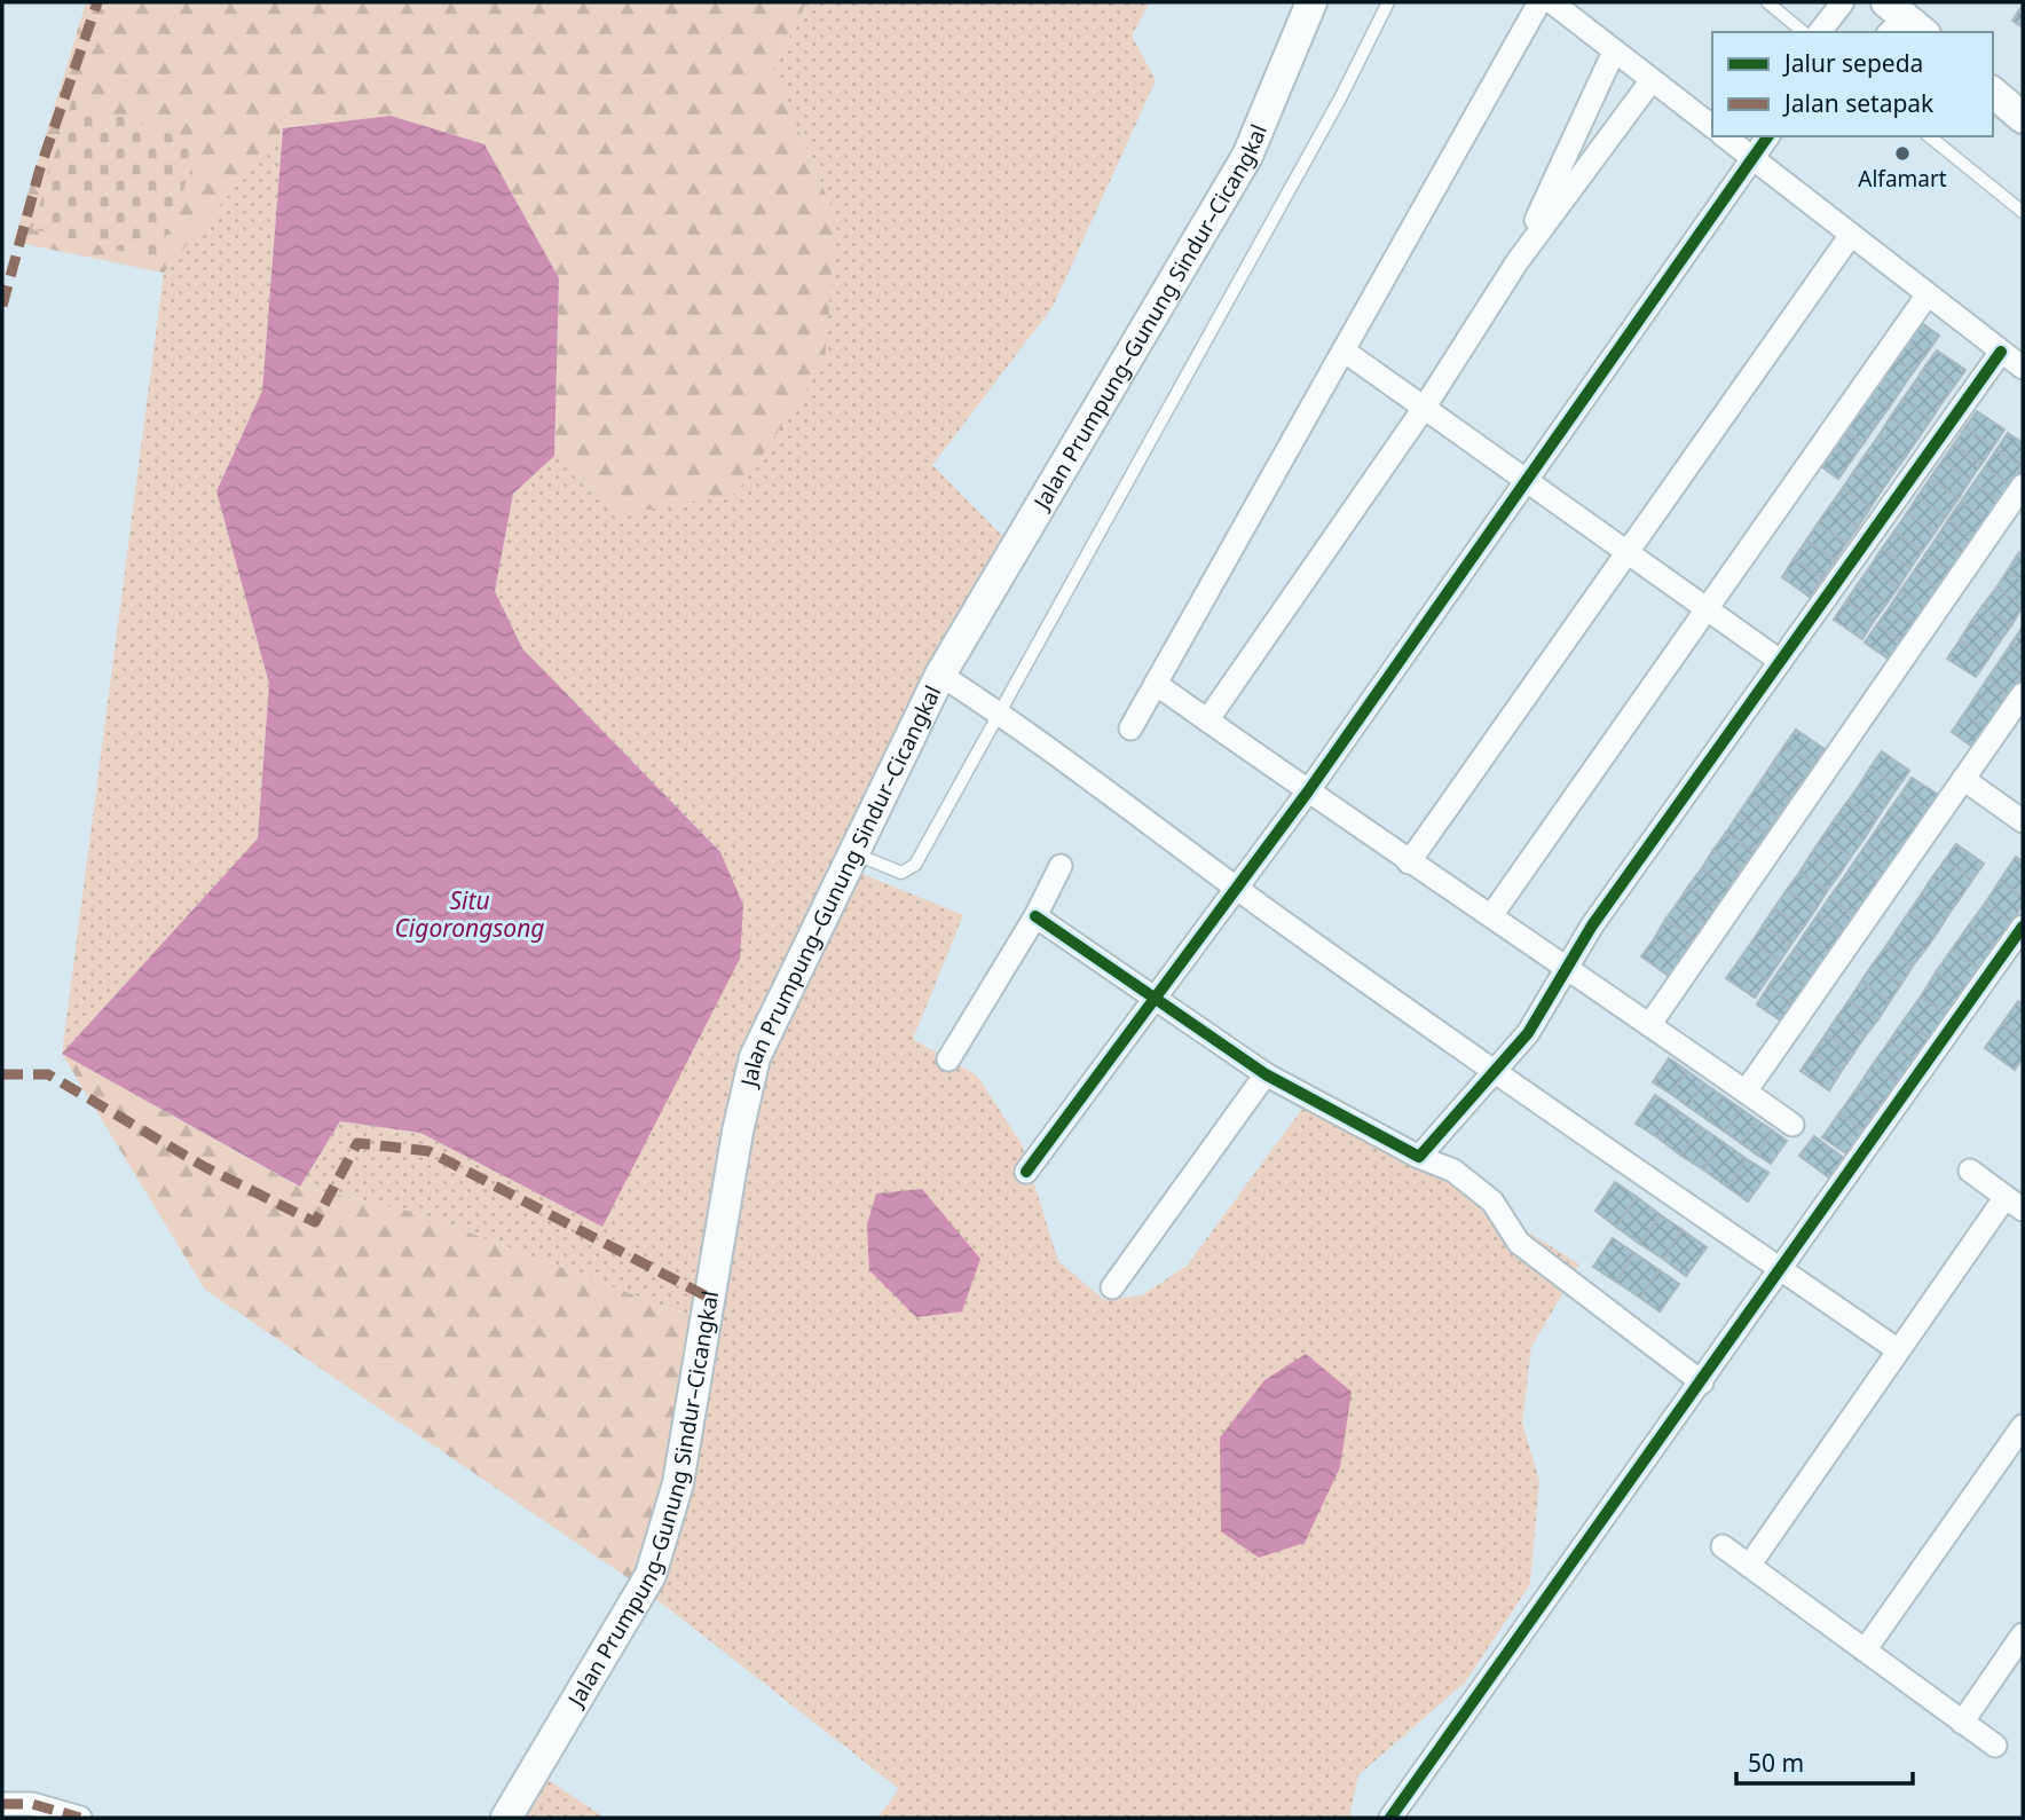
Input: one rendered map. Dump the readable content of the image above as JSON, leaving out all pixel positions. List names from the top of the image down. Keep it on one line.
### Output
{"streets":{"main road":["Jalan Prumpung–Gunung Sindur–Cicangkal"]},"water":["Situ Cigorongsong"],"places":["Alfamart"],"legend":["Jalur sepeda","Jalan setapak"],"scale_bar":"50 m"}
